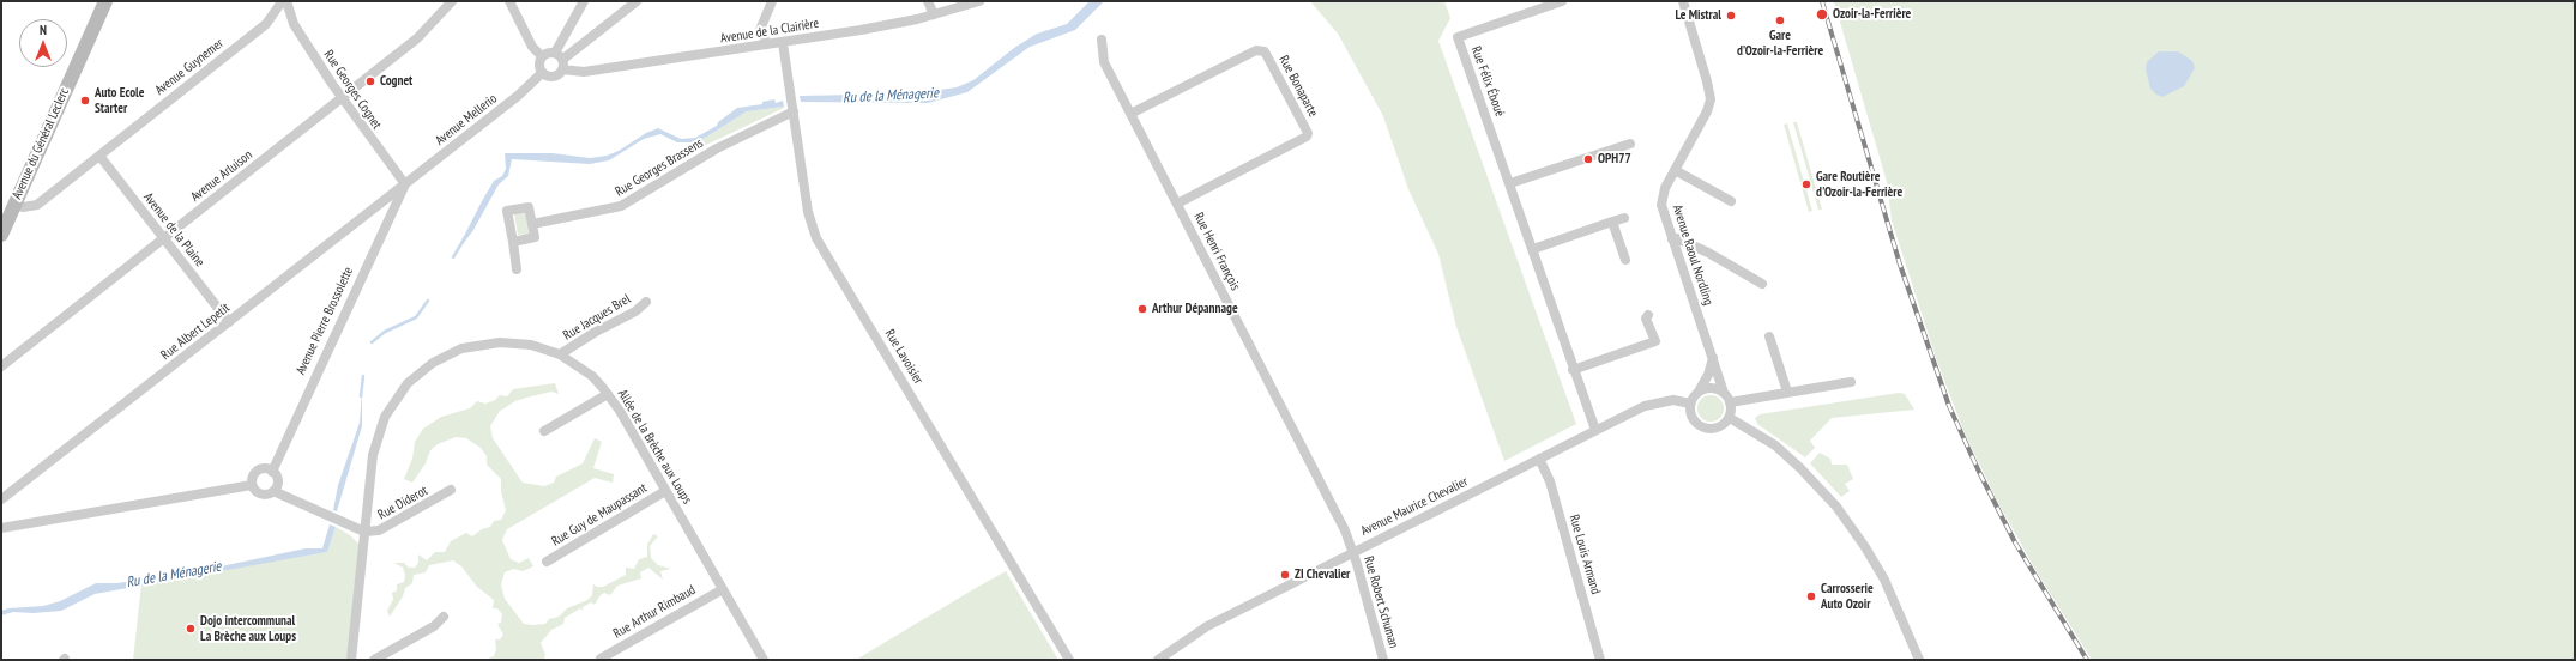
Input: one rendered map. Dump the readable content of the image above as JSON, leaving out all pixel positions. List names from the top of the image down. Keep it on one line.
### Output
{"streets":{"street":["Avenue de la Clairière","Avenue Guynemer","Rue Félix Éboué","Rue Bonaparte","Rue Georges Cognet","Avenue Mellerio","Avenue du Général Leclerc","Rue Georges Brassens","Avenue Arluison","Avenue de la Plaine","Rue Henri François","Avenue Raoul Nordling","Rue Jacques Brel","Avenue Pierre Brossolette","Rue Albert Lepetit","Rue Lavoisier","Allée de la Brèche aux Loups","Rue Diderot","Avenue Maurice Chevalier","Rue Guy de Maupassant","Rue Louis Armand","Rue Robert Schuman","Rue Arthur Rimbaud"]},"crossings":[["Avenue de la Clairière","Avenue Mellerio"],["Avenue de la Clairière","Rue Lavoisier"],["Avenue Guynemer","Rue Georges Cognet"],["Avenue Guynemer","Avenue du Général Leclerc"],["Avenue Guynemer","Avenue de la Plaine"],["Rue Félix Éboué","Avenue Maurice Chevalier"],["Rue Bonaparte","Rue Henri François"],["Rue Georges Cognet","Avenue Mellerio"],["Rue Georges Cognet","Avenue Arluison"],["Rue Georges Cognet","Avenue Pierre Brossolette"],["Rue Georges Cognet","Rue Albert Lepetit"],["Avenue Mellerio","Avenue Pierre Brossolette"],["Avenue Mellerio","Rue Albert Lepetit"],["Rue Georges Brassens","Rue Lavoisier"],["Avenue Arluison","Avenue de la Plaine"],["Avenue de la Plaine","Rue Albert Lepetit"],["Rue Henri François","Avenue Maurice Chevalier"],["Rue Henri François","Rue Robert Schuman"],["Avenue Raoul Nordling","Avenue Maurice Chevalier"],["Rue Jacques Brel","Allée de la Brèche aux Loups"],["Avenue Pierre Brossolette","Rue Albert Lepetit"],["Allée de la Brèche aux Loups","Rue Diderot"],["Allée de la Brèche aux Loups","Rue Guy de Maupassant"],["Allée de la Brèche aux Loups","Rue Arthur Rimbaud"],["Avenue Maurice Chevalier","Rue Louis Armand"],["Avenue Maurice Chevalier","Rue Robert Schuman"]],"water":["Ru de la Ménagerie"],"places":["Ozoir-la-Ferrière","Le Mistral","Gare d'Ozoir-la-Ferrière","Cognet","Auto Ecole Starter","OPH77","Gare Routière d'Ozoir-la-Ferrière","Arthur Dépannage","ZI Chevalier","Carrosserie Auto Ozoir","Dojo intercommunal La Brèche aux Loups"],"north":"top"}
